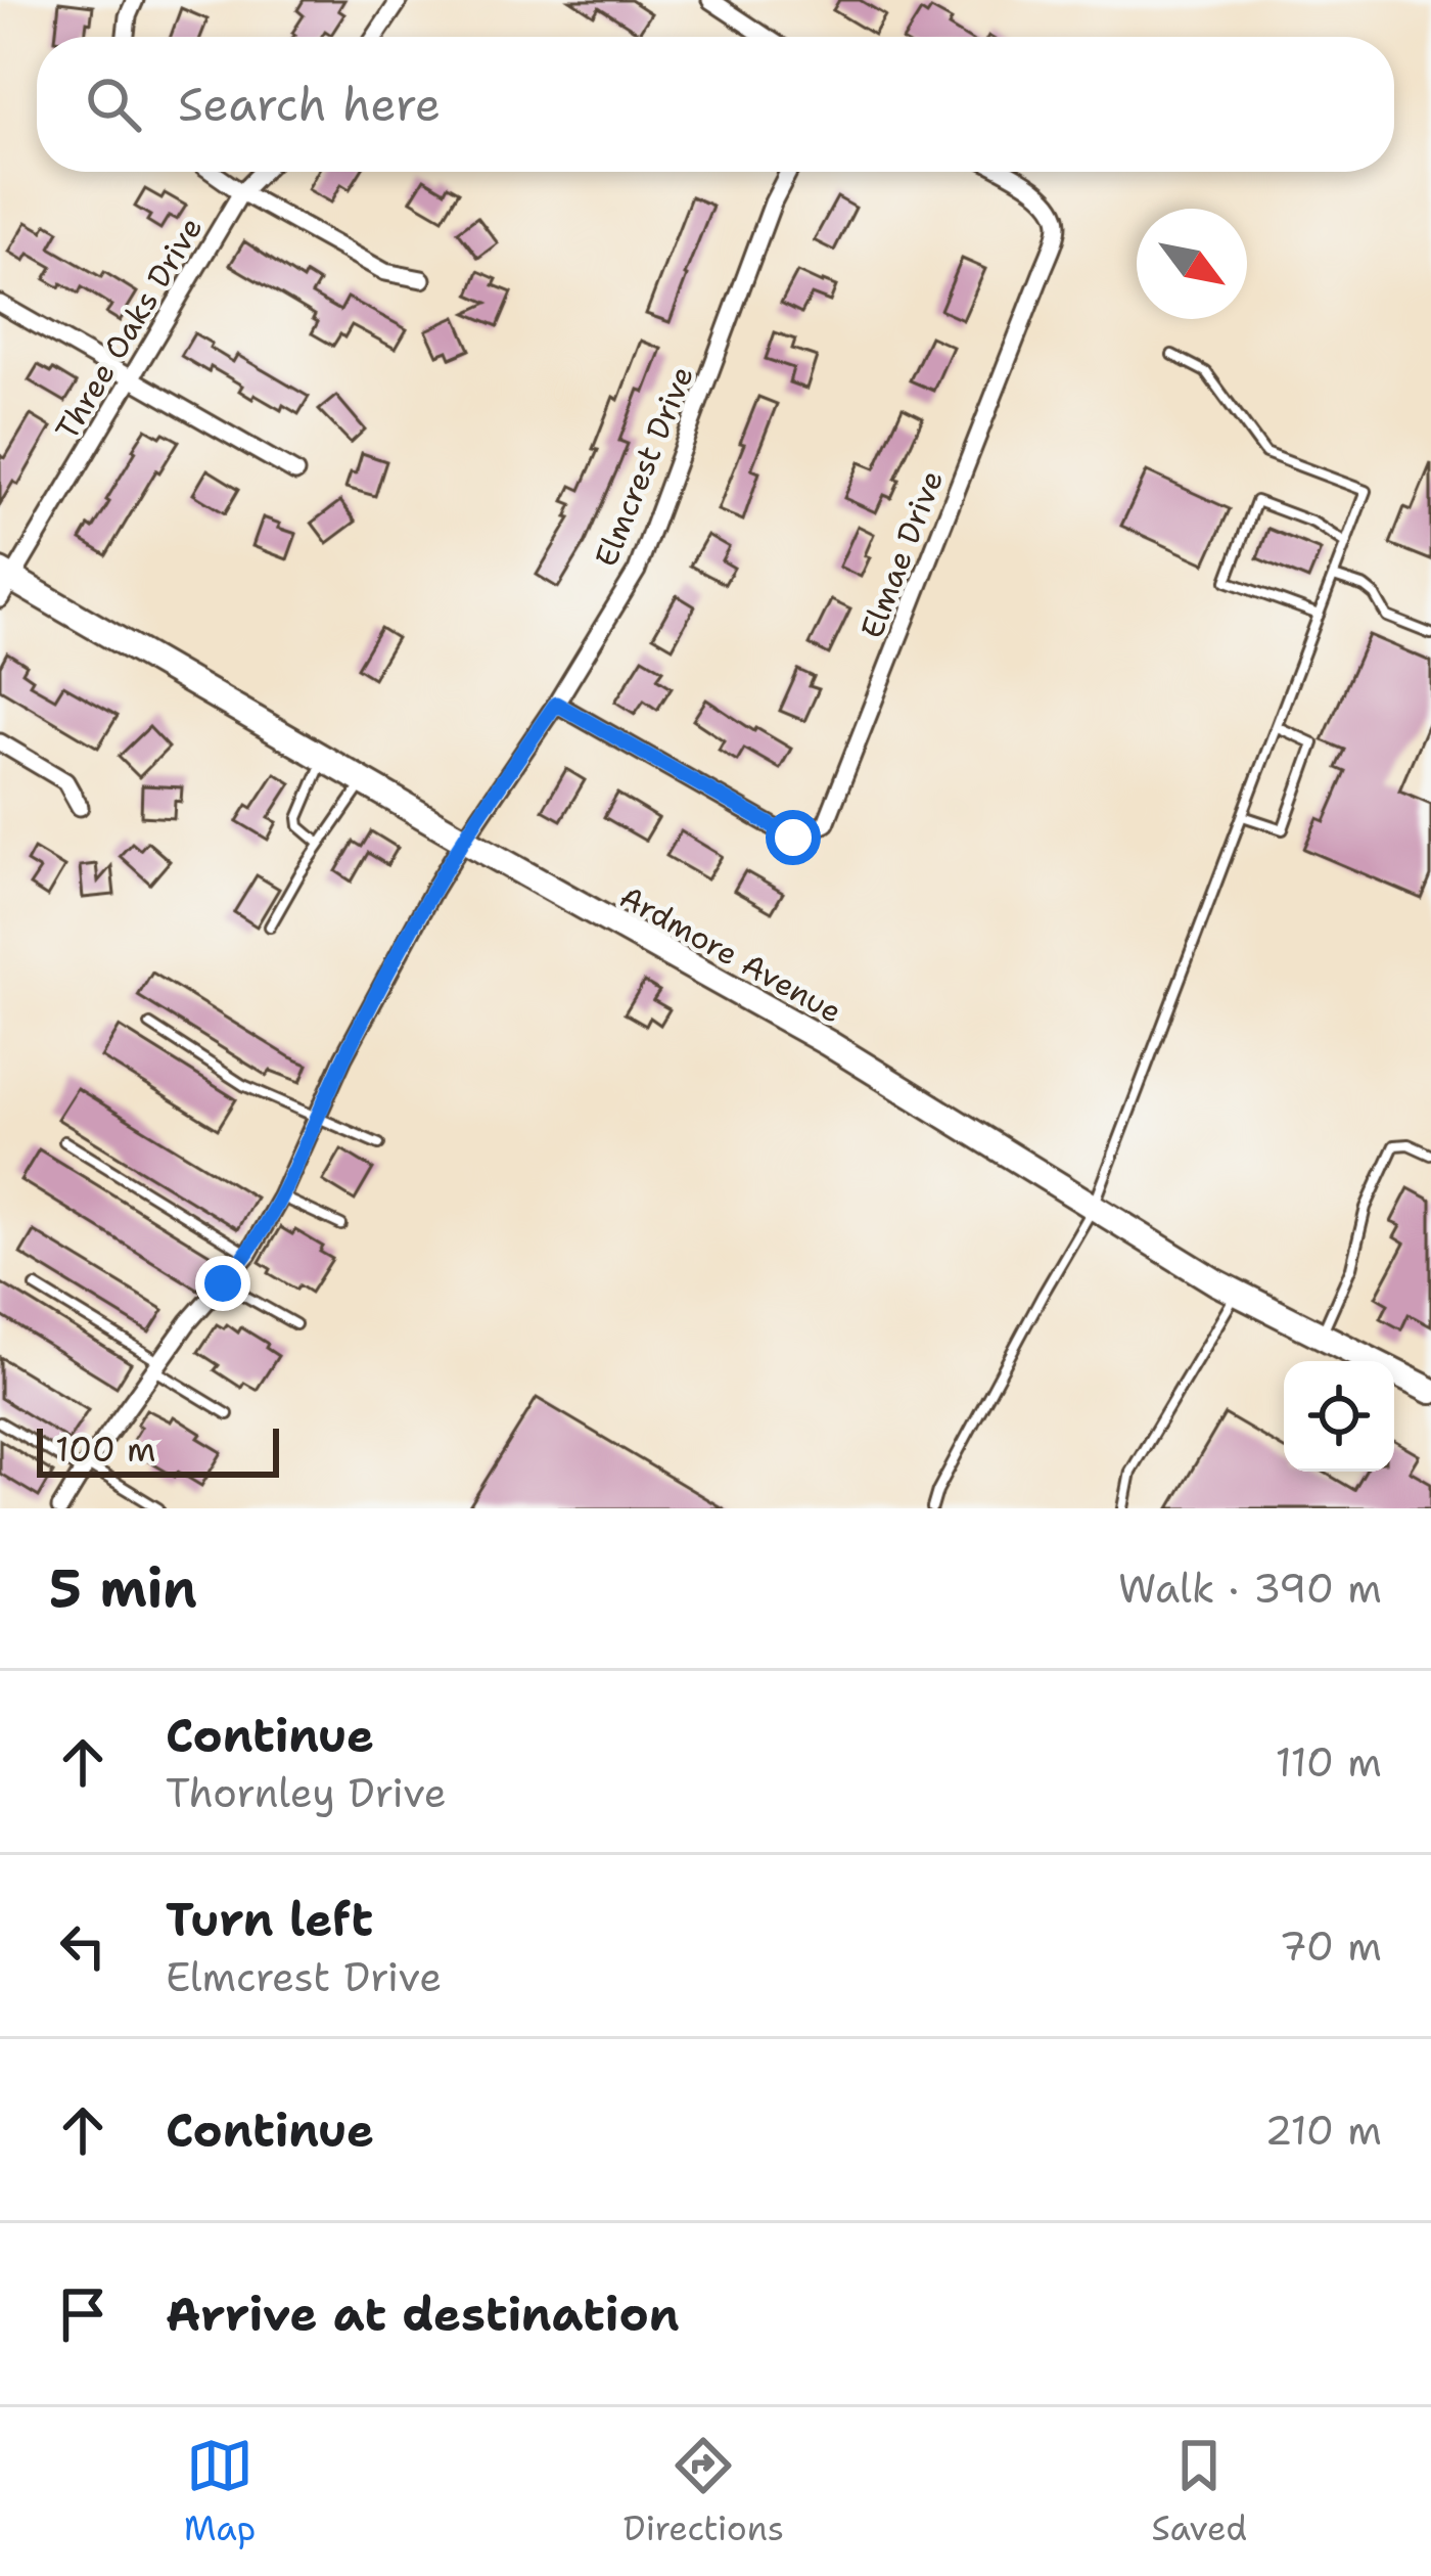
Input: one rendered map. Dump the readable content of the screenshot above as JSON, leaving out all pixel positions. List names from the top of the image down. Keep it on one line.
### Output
{"streets":{"main road":["Ardmore Avenue"],"street":["Three Oaks Drive","Elmcrest Drive","Elmae Drive"]},"crossings":[["Three Oaks Drive","Ardmore Avenue"],["Elmcrest Drive","Elmae Drive"],["Elmcrest Drive","Ardmore Avenue"]],"scale_bar":"100 m","north":"bottom right","page":{"search":"Search here","scale":"100 m","heading":["5 min","Walk · 390 m"],"list":[["Continue","Thornley Drive","110 m"],["Turn left","Elmcrest Drive","70 m"],["Continue","210 m"],"Arrive at destination"],"nav":["Map","Directions","Saved"]}}
